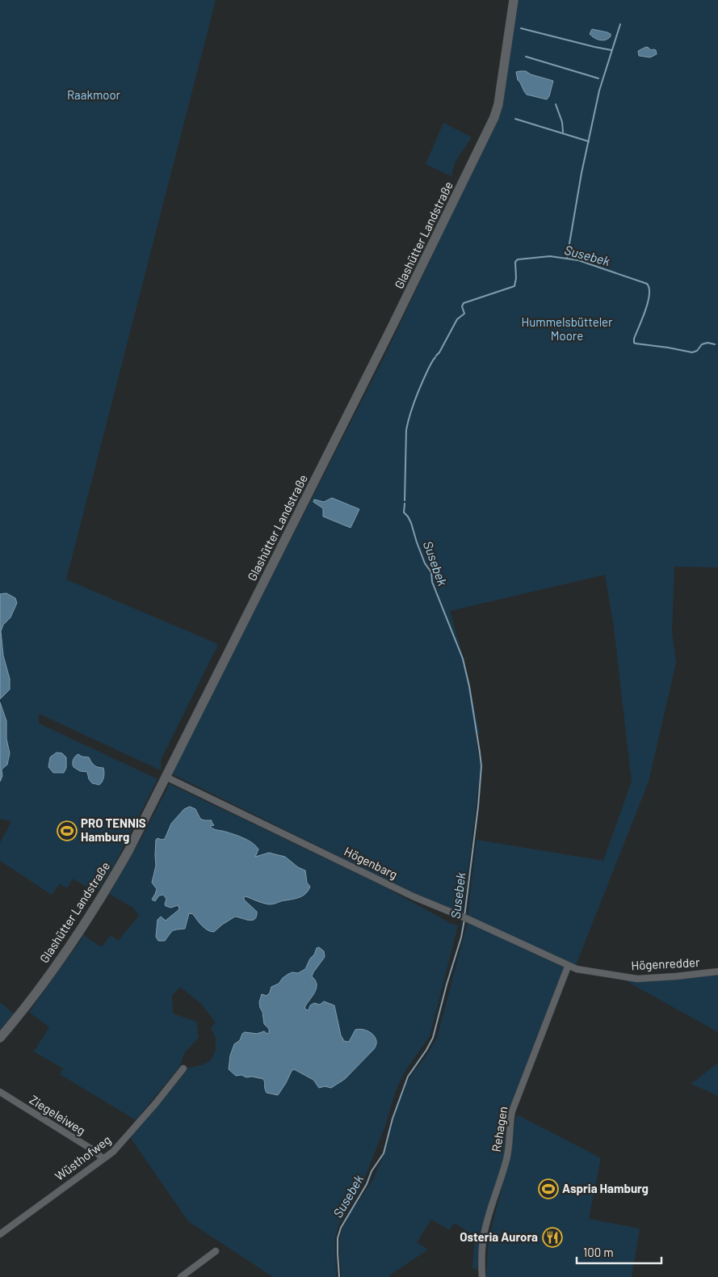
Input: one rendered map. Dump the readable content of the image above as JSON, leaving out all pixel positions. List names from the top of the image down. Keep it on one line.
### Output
{"streets":{"street":["Glashütter Landstraße","Högenbarg","Högenredder","Ziegeleiweg","Rehagen","Wüsthofweg"]},"crossings":[["Glashütter Landstraße","Högenbarg"],["Högenbarg","Högenredder"],["Högenbarg","Rehagen"],["Högenredder","Rehagen"],["Ziegeleiweg","Wüsthofweg"]],"water":["Susebek"],"parks":["Raakmoor","Hummelsbütteler Moore"],"places":{"sports":["PRO TENNIS Hamburg","Aspria Hamburg"],"restaurant":["Osteria Aurora"]},"scale_bar":"100 m"}
